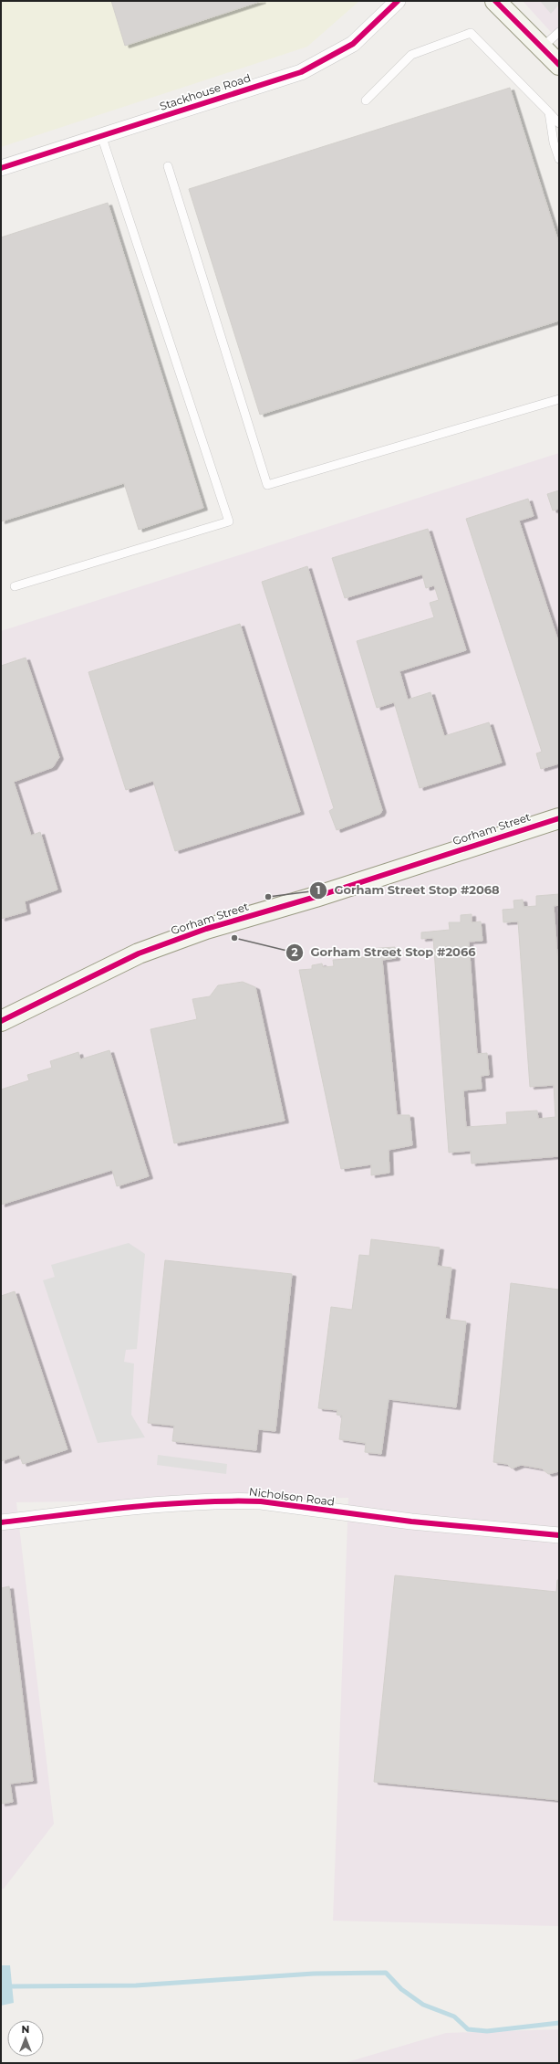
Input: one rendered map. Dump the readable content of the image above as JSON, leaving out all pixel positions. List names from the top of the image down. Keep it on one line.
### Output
{"streets":{"street":["Stackhouse Road","Gorham Street","Nicholson Road"]},"places":["Gorham Street Stop #2068","Gorham Street Stop #2066"],"north":"top"}
